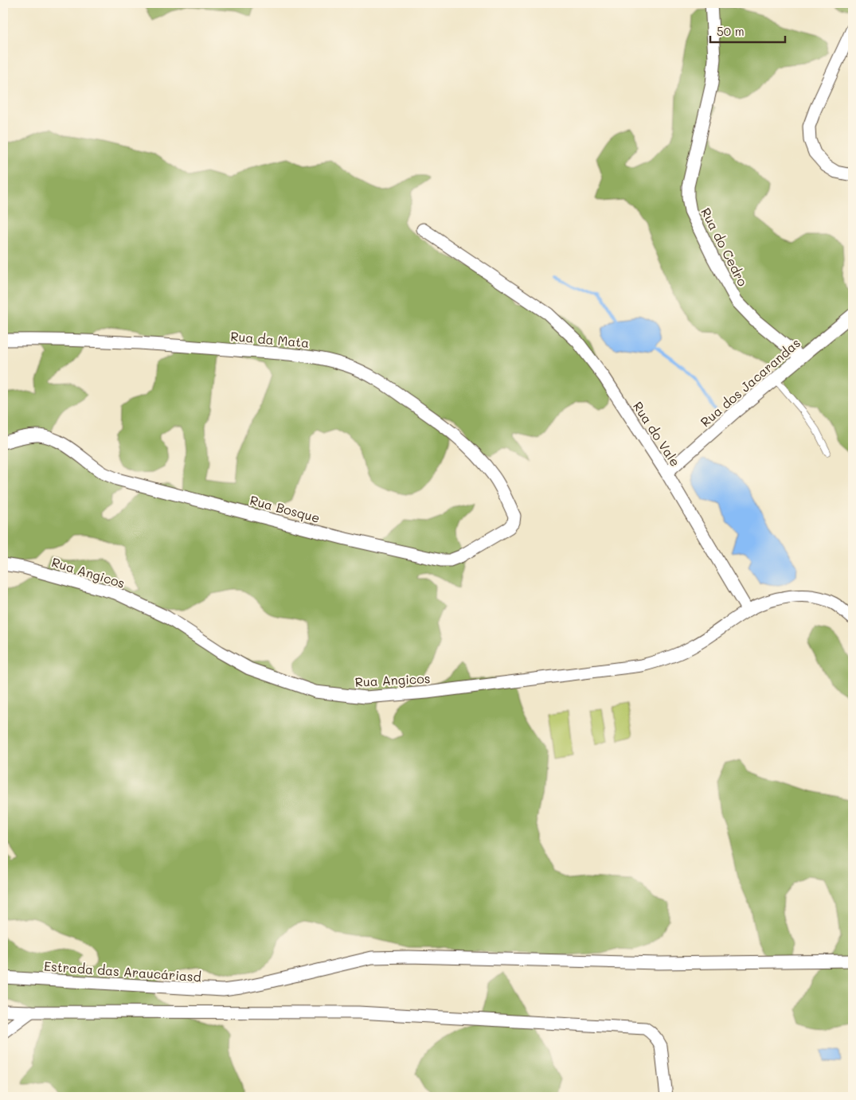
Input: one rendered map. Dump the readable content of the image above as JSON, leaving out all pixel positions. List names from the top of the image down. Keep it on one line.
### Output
{"streets":{"street":["Rua do Cedro","Rua da Mata","Rua dos Jacarandas","Rua do Vale","Rua Bosque","Rua Angicos","Estrada das Araucáriasd"]},"crossings":[["Rua do Cedro","Rua dos Jacarandas"],["Rua da Mata","Rua Bosque"],["Rua dos Jacarandas","Rua do Vale"],["Rua do Vale","Rua Angicos"]],"scale_bar":"50 m"}
